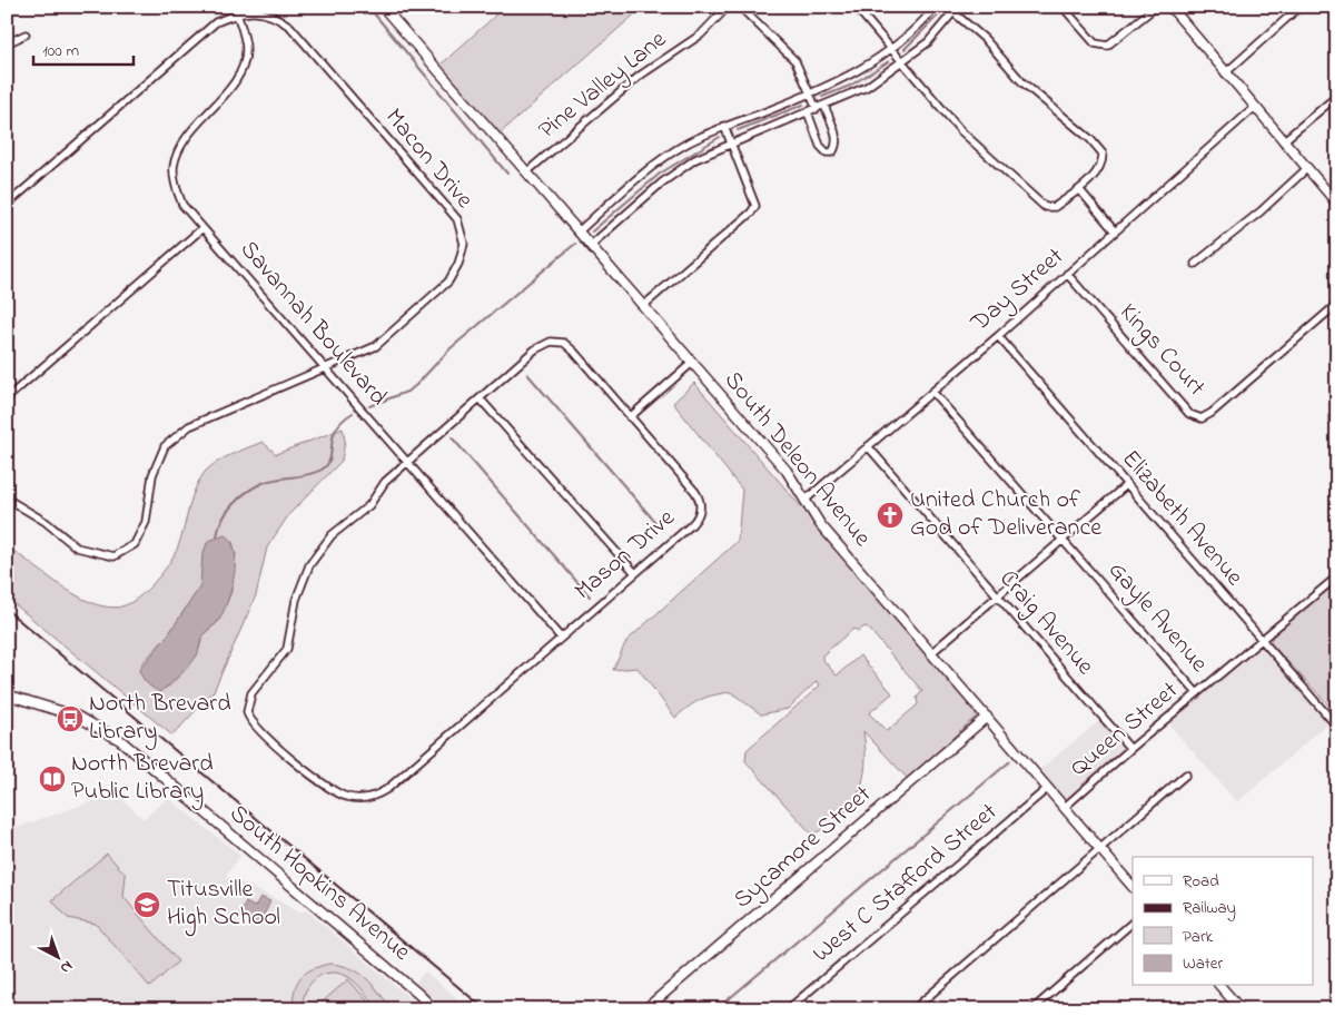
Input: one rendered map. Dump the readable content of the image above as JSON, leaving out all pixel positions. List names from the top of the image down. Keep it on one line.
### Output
{"streets":{"street":["Pine Valley Lane","Macon Drive","Day Street","Savannah Boulevard","Kings Court","South Deleon Avenue","Elizabeth Avenue","Mason Drive","Gayle Avenue","Craig Avenue","Queen Street","Sycamore Street","South Hopkins Avenue","West C Stafford Street"]},"crossings":[["Pine Valley Lane","South Deleon Avenue"],["Macon Drive","Savannah Boulevard"],["Day Street","Kings Court"],["Day Street","South Deleon Avenue"],["Day Street","Elizabeth Avenue"],["Day Street","Gayle Avenue"],["Day Street","Craig Avenue"],["Savannah Boulevard","Mason Drive"],["South Deleon Avenue","Queen Street"],["South Deleon Avenue","Sycamore Street"],["South Deleon Avenue","West C Stafford Street"],["Elizabeth Avenue","Queen Street"],["Gayle Avenue","Queen Street"],["Craig Avenue","Queen Street"]],"places":{"church":["United Church of God of Deliverance"],"bus stop":["North Brevard Library"],"library":["North Brevard Public Library"],"school or university":["Titusville High School"]},"legend":["Road","Railway","Park","Water"],"scale_bar":"100 m","north":"bottom right"}
